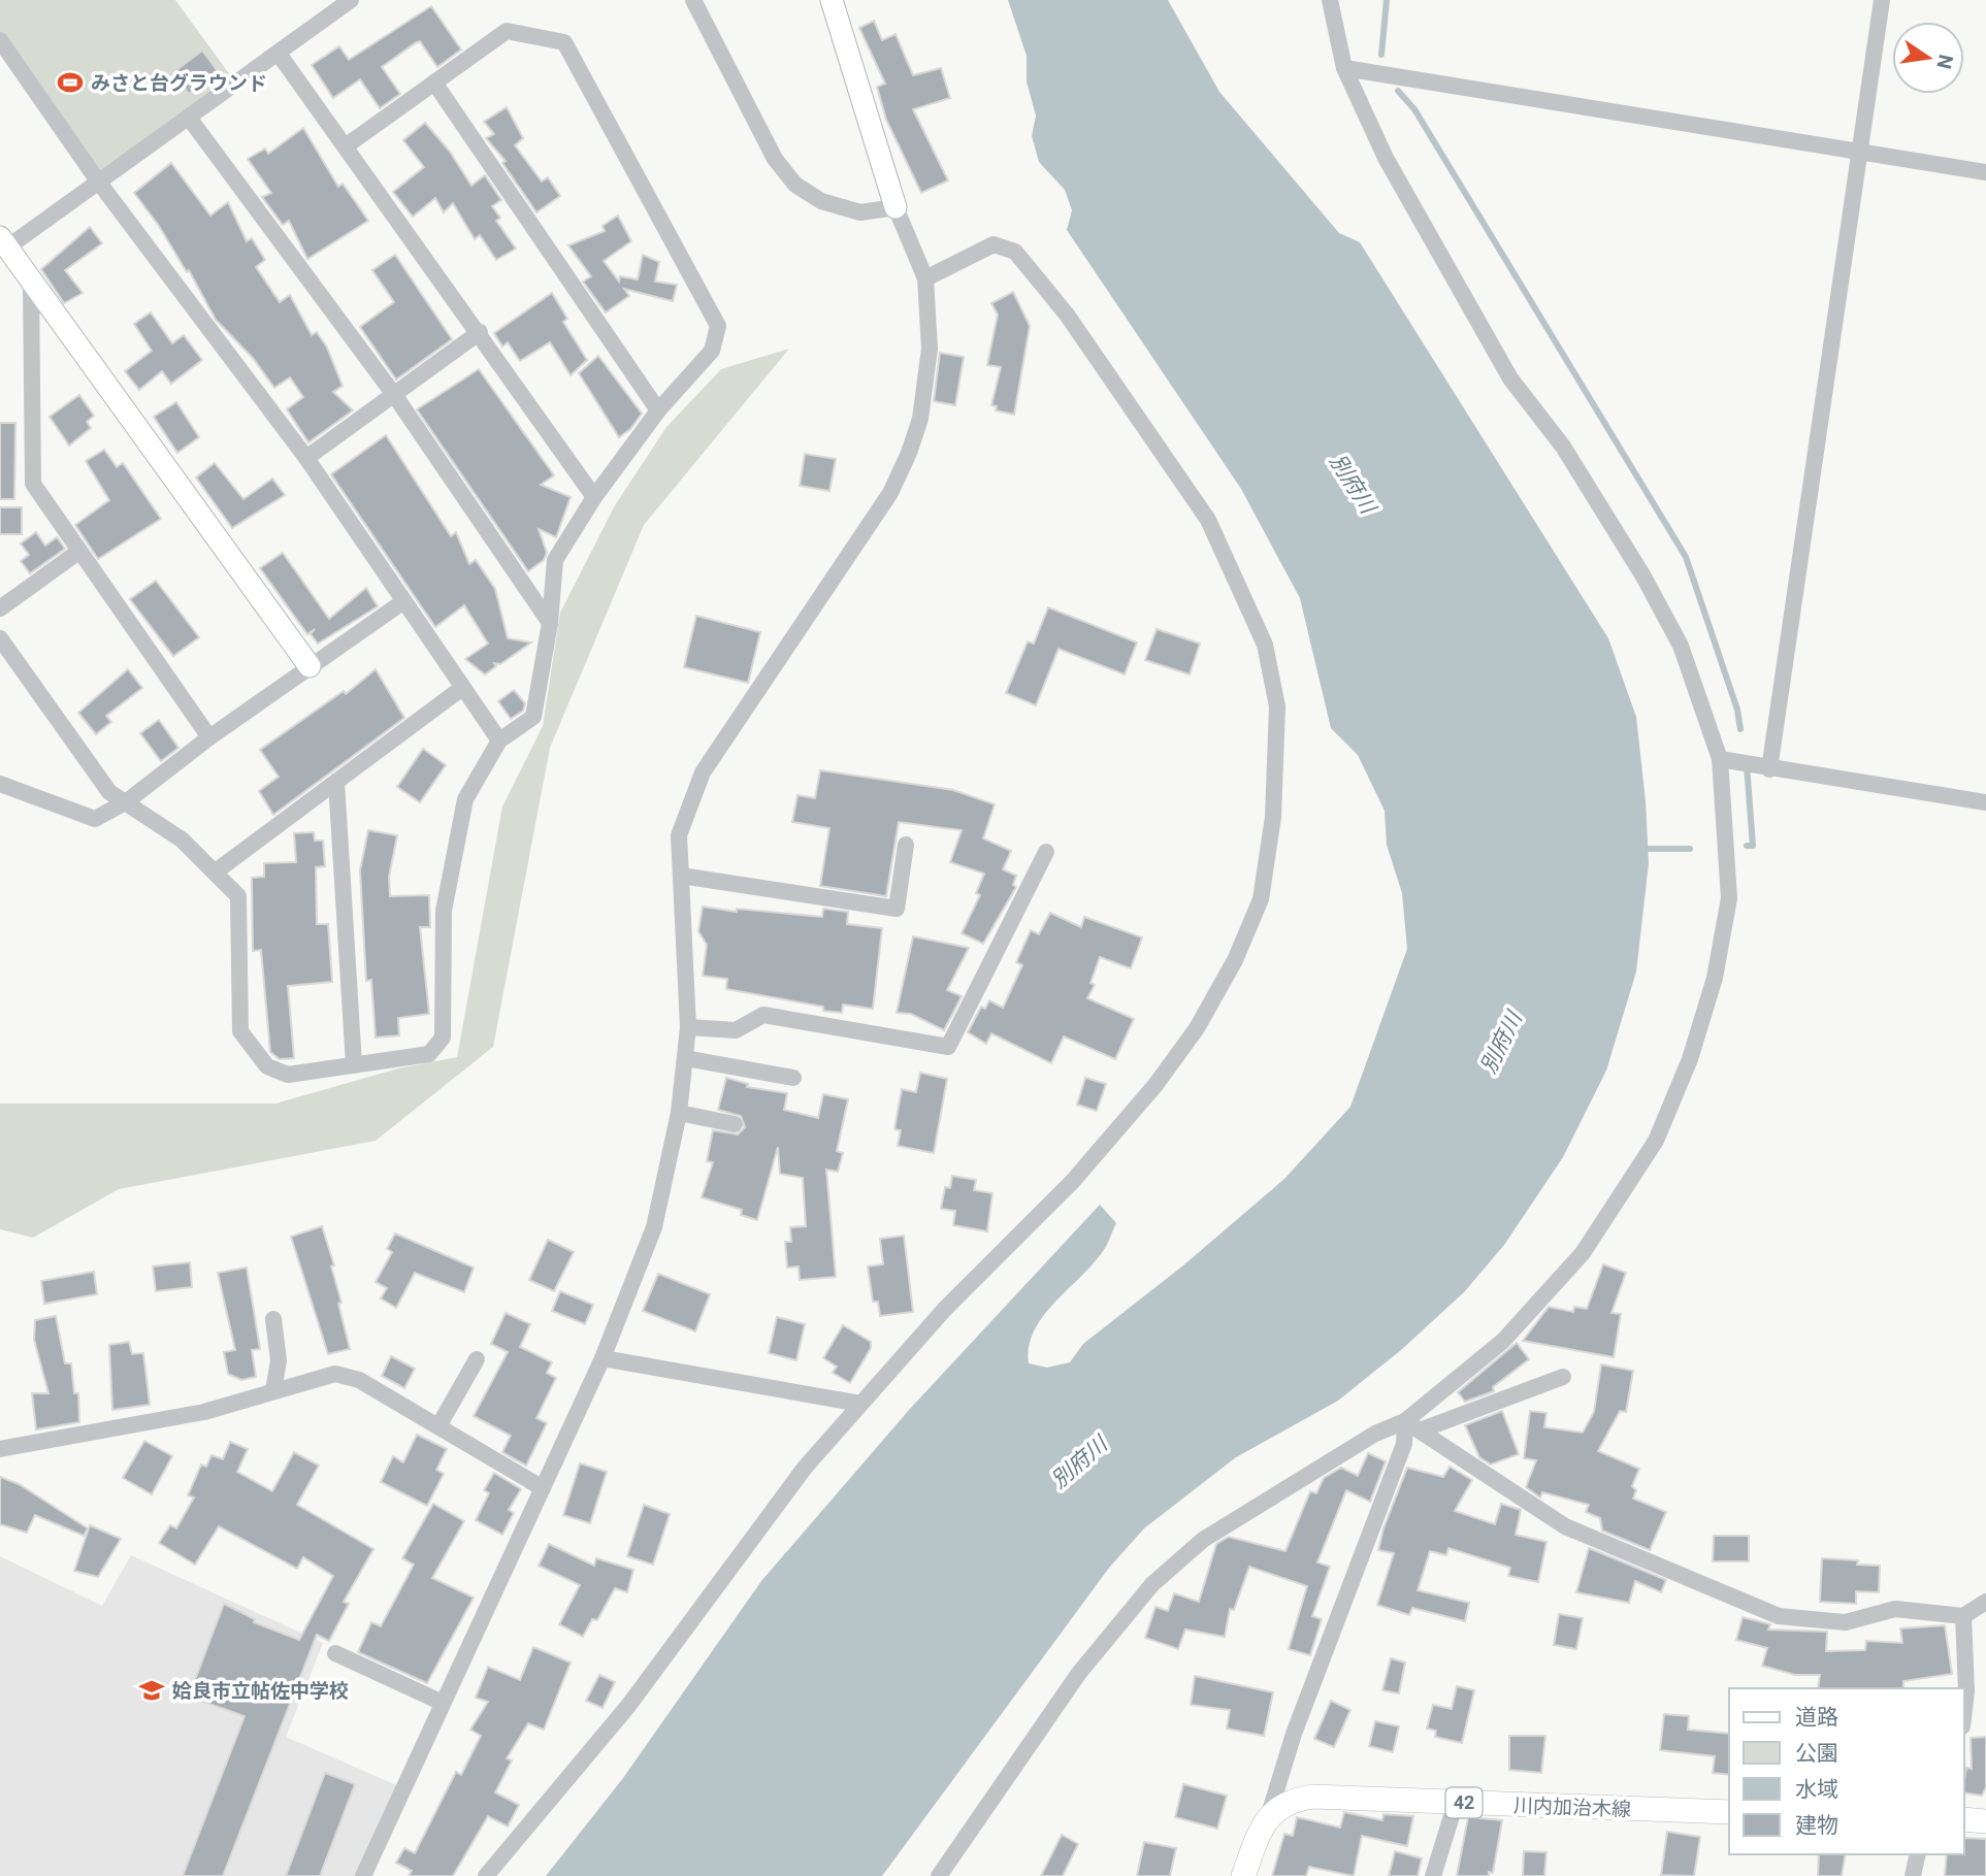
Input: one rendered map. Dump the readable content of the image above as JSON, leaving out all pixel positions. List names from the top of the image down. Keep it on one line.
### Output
{"streets":{"main road":["42","川内加治木線"]},"water":["別府川"],"places":{"sports":["みさと台グラウンド"],"school or university":["姶良市立帖佐中学校"]},"legend":["道路","公園","水域","建物"],"north":"right"}
